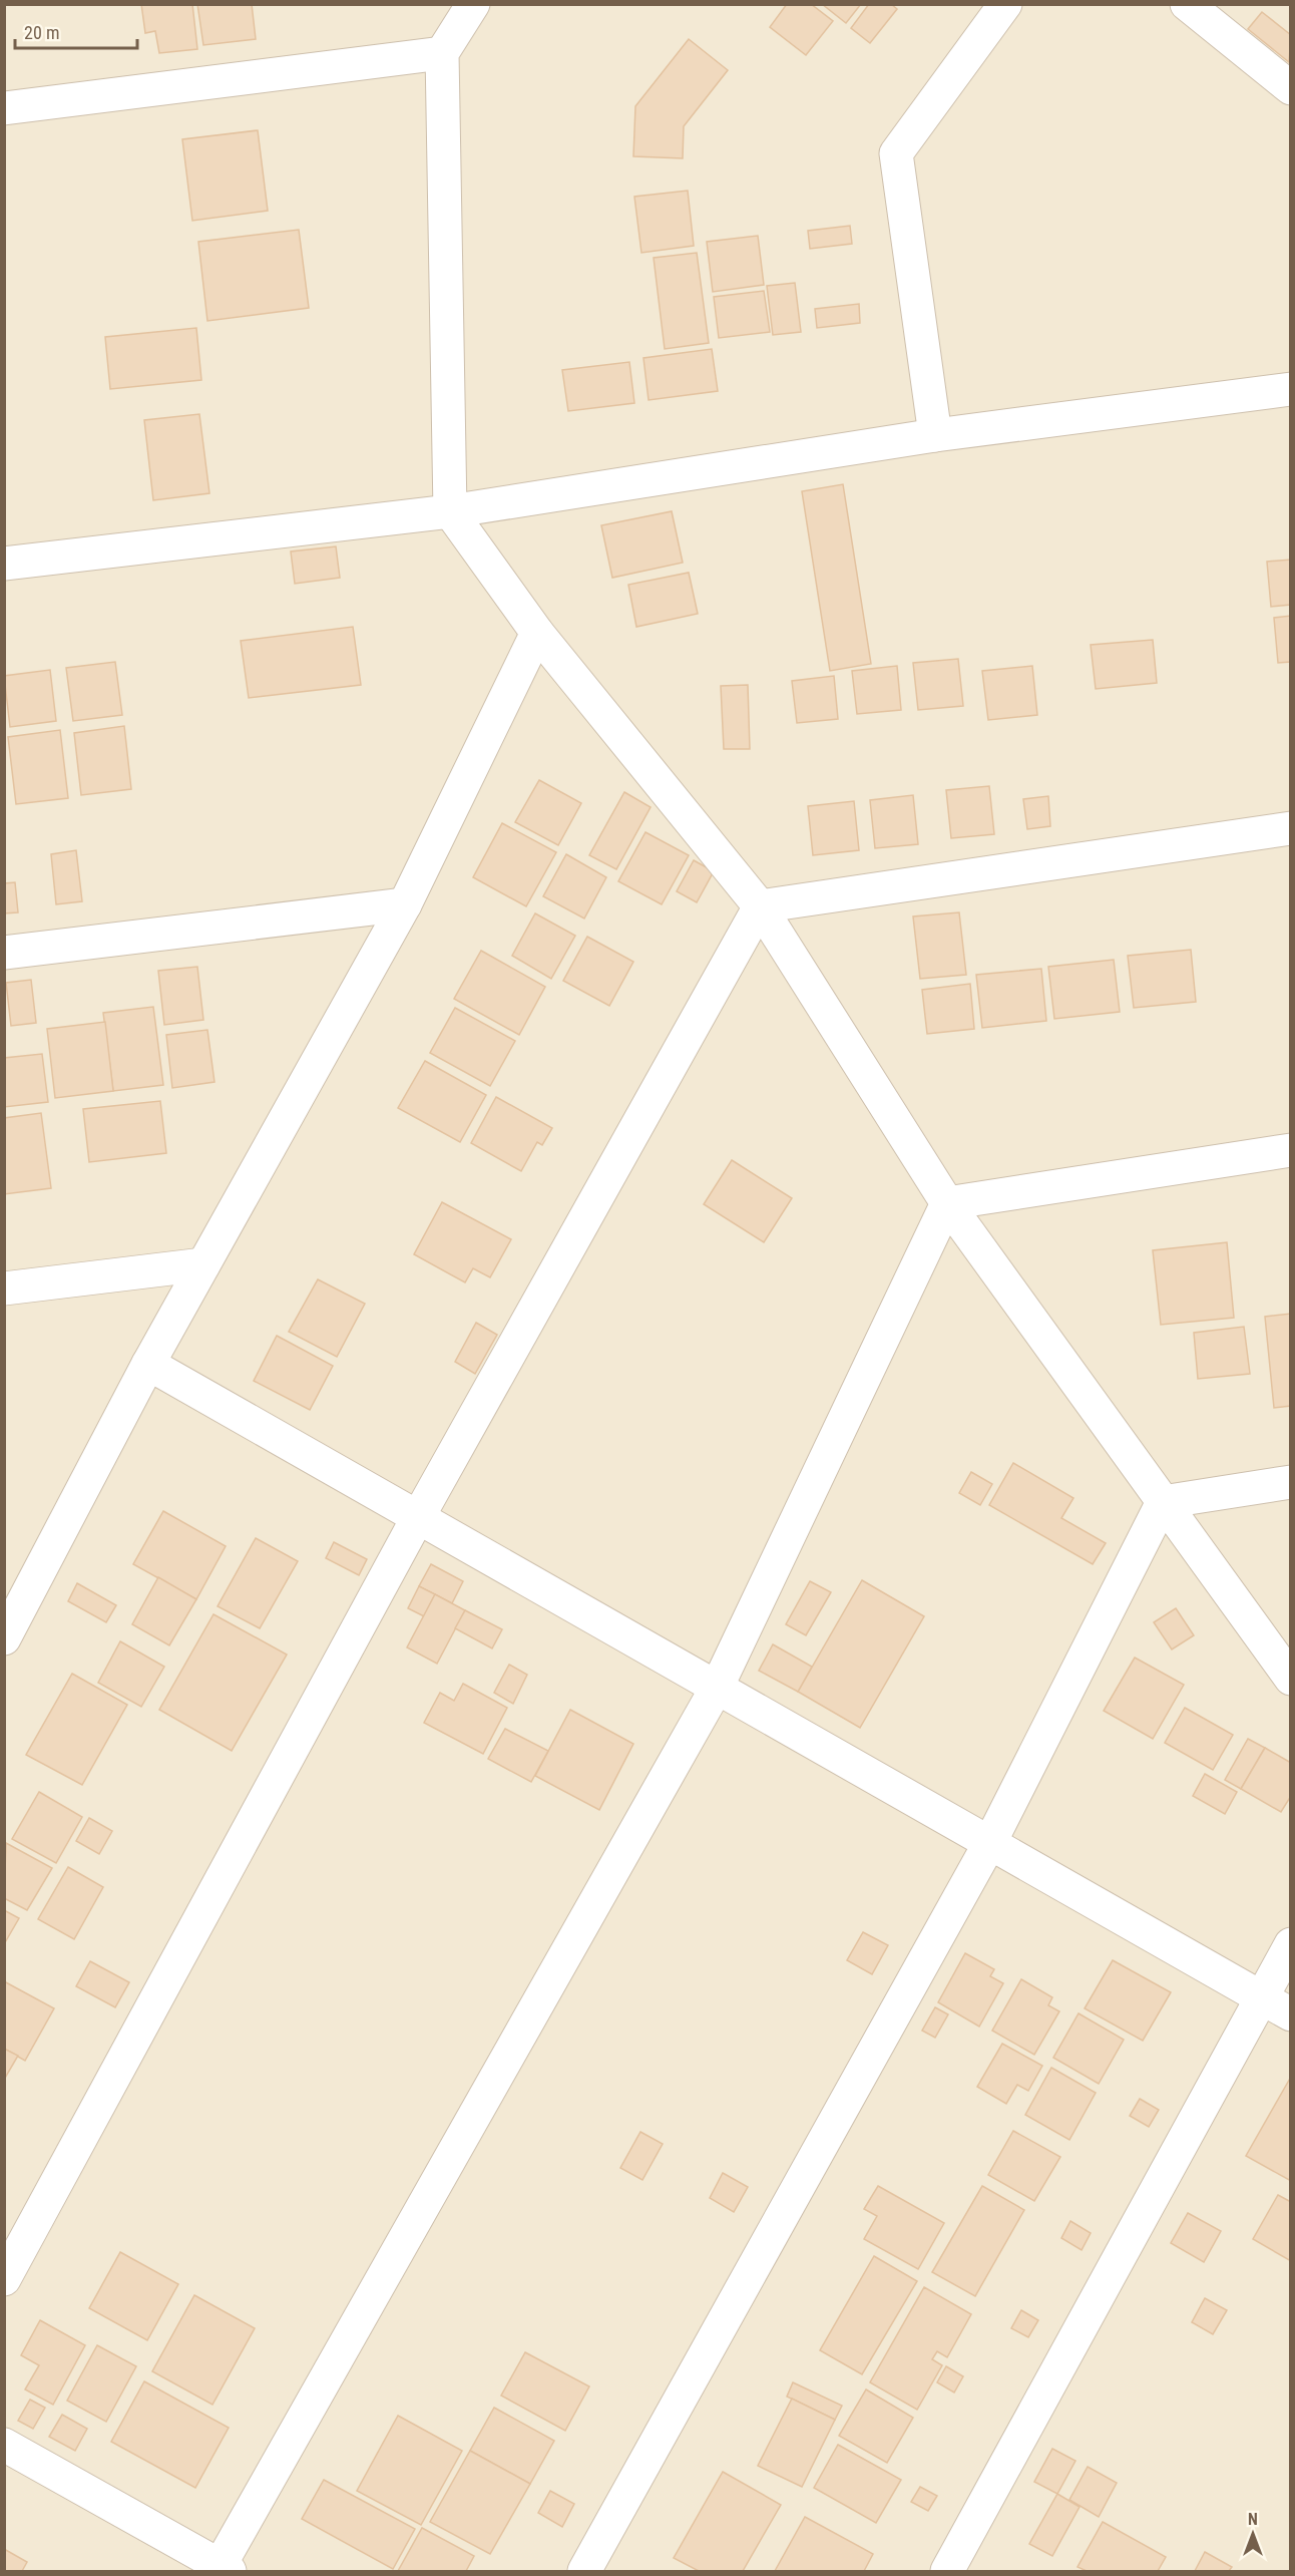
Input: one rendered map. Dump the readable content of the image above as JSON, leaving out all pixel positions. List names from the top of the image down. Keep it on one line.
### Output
{"scale_bar":"20 m","north":"top"}
